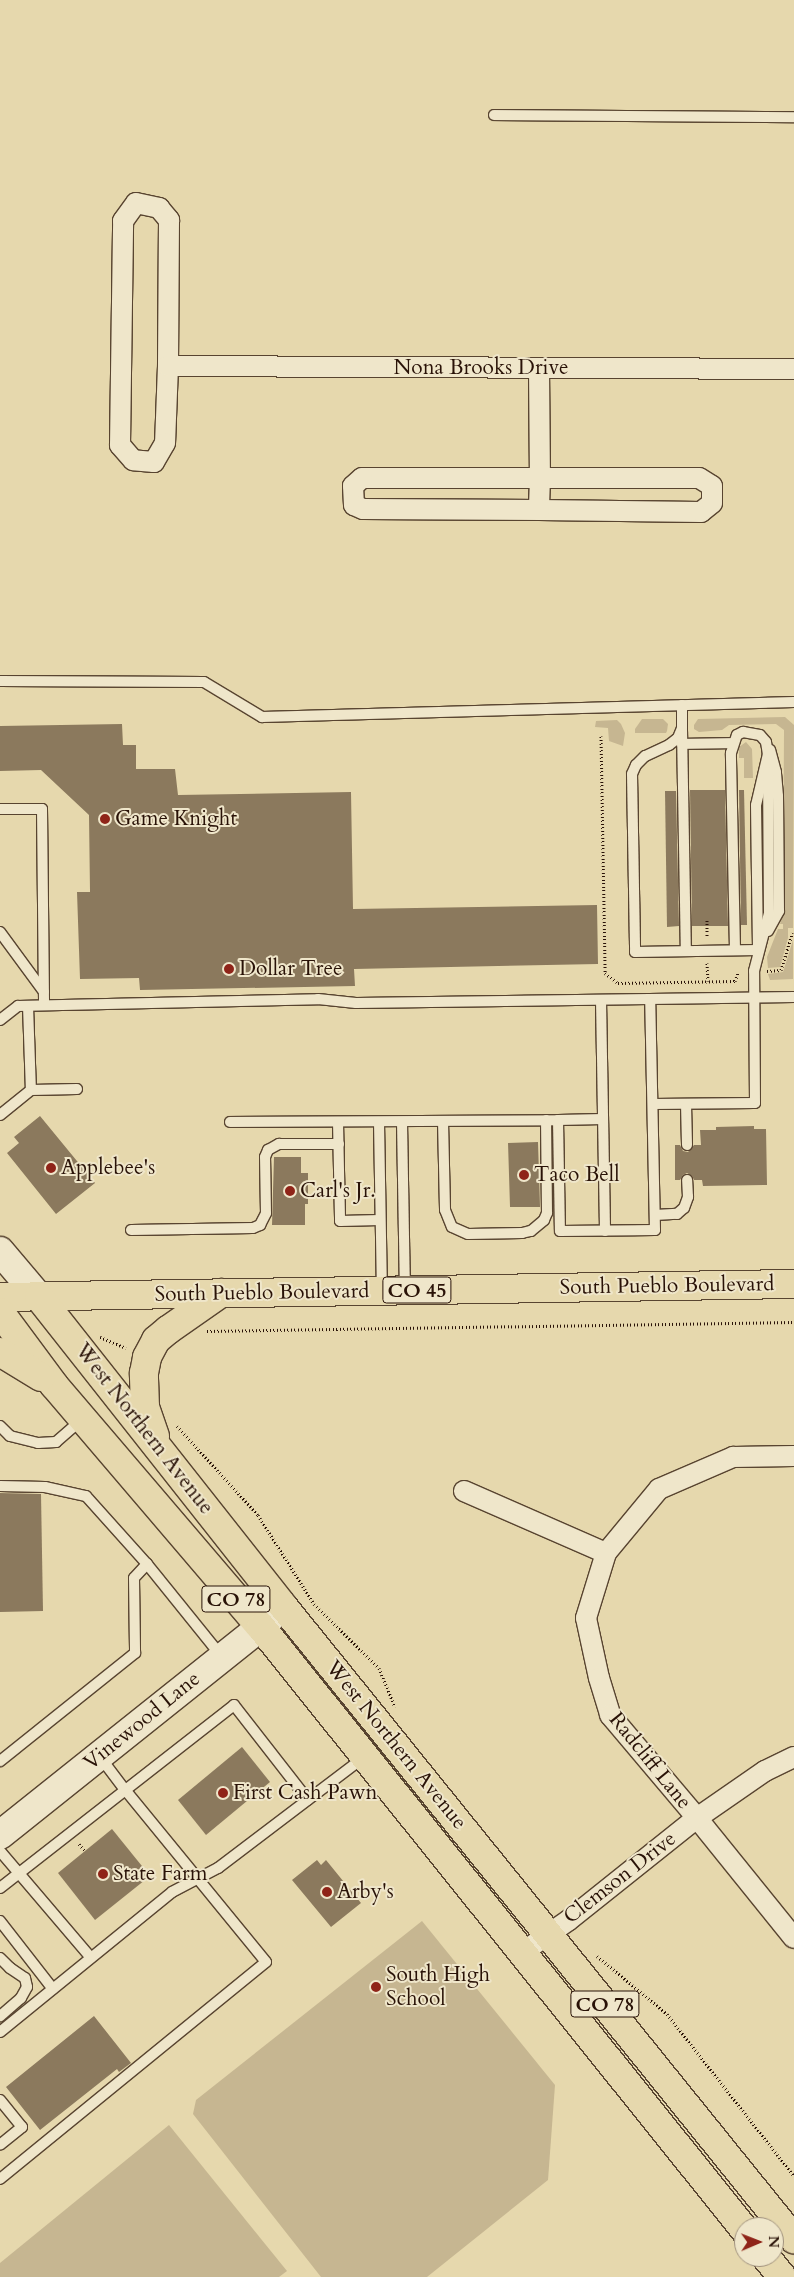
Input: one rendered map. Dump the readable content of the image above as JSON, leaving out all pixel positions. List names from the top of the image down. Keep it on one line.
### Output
{"streets":{"main road":["South Pueblo Boulevard","CO 45","West Northern Avenue","CO 78"],"street":["Nona Brooks Drive","Vinewood Lane","Radcliff Lane","Clemson Drive"]},"crossings":[["South Pueblo Boulevard","West Northern Avenue"],["West Northern Avenue","Vinewood Lane"],["West Northern Avenue","Clemson Drive"],["Radcliff Lane","Clemson Drive"]],"places":["Game Knight","Dollar Tree","Applebee's","Taco Bell","Carl's Jr.","First Cash Pawn","State Farm","Arby's","South High School"],"north":"right"}
